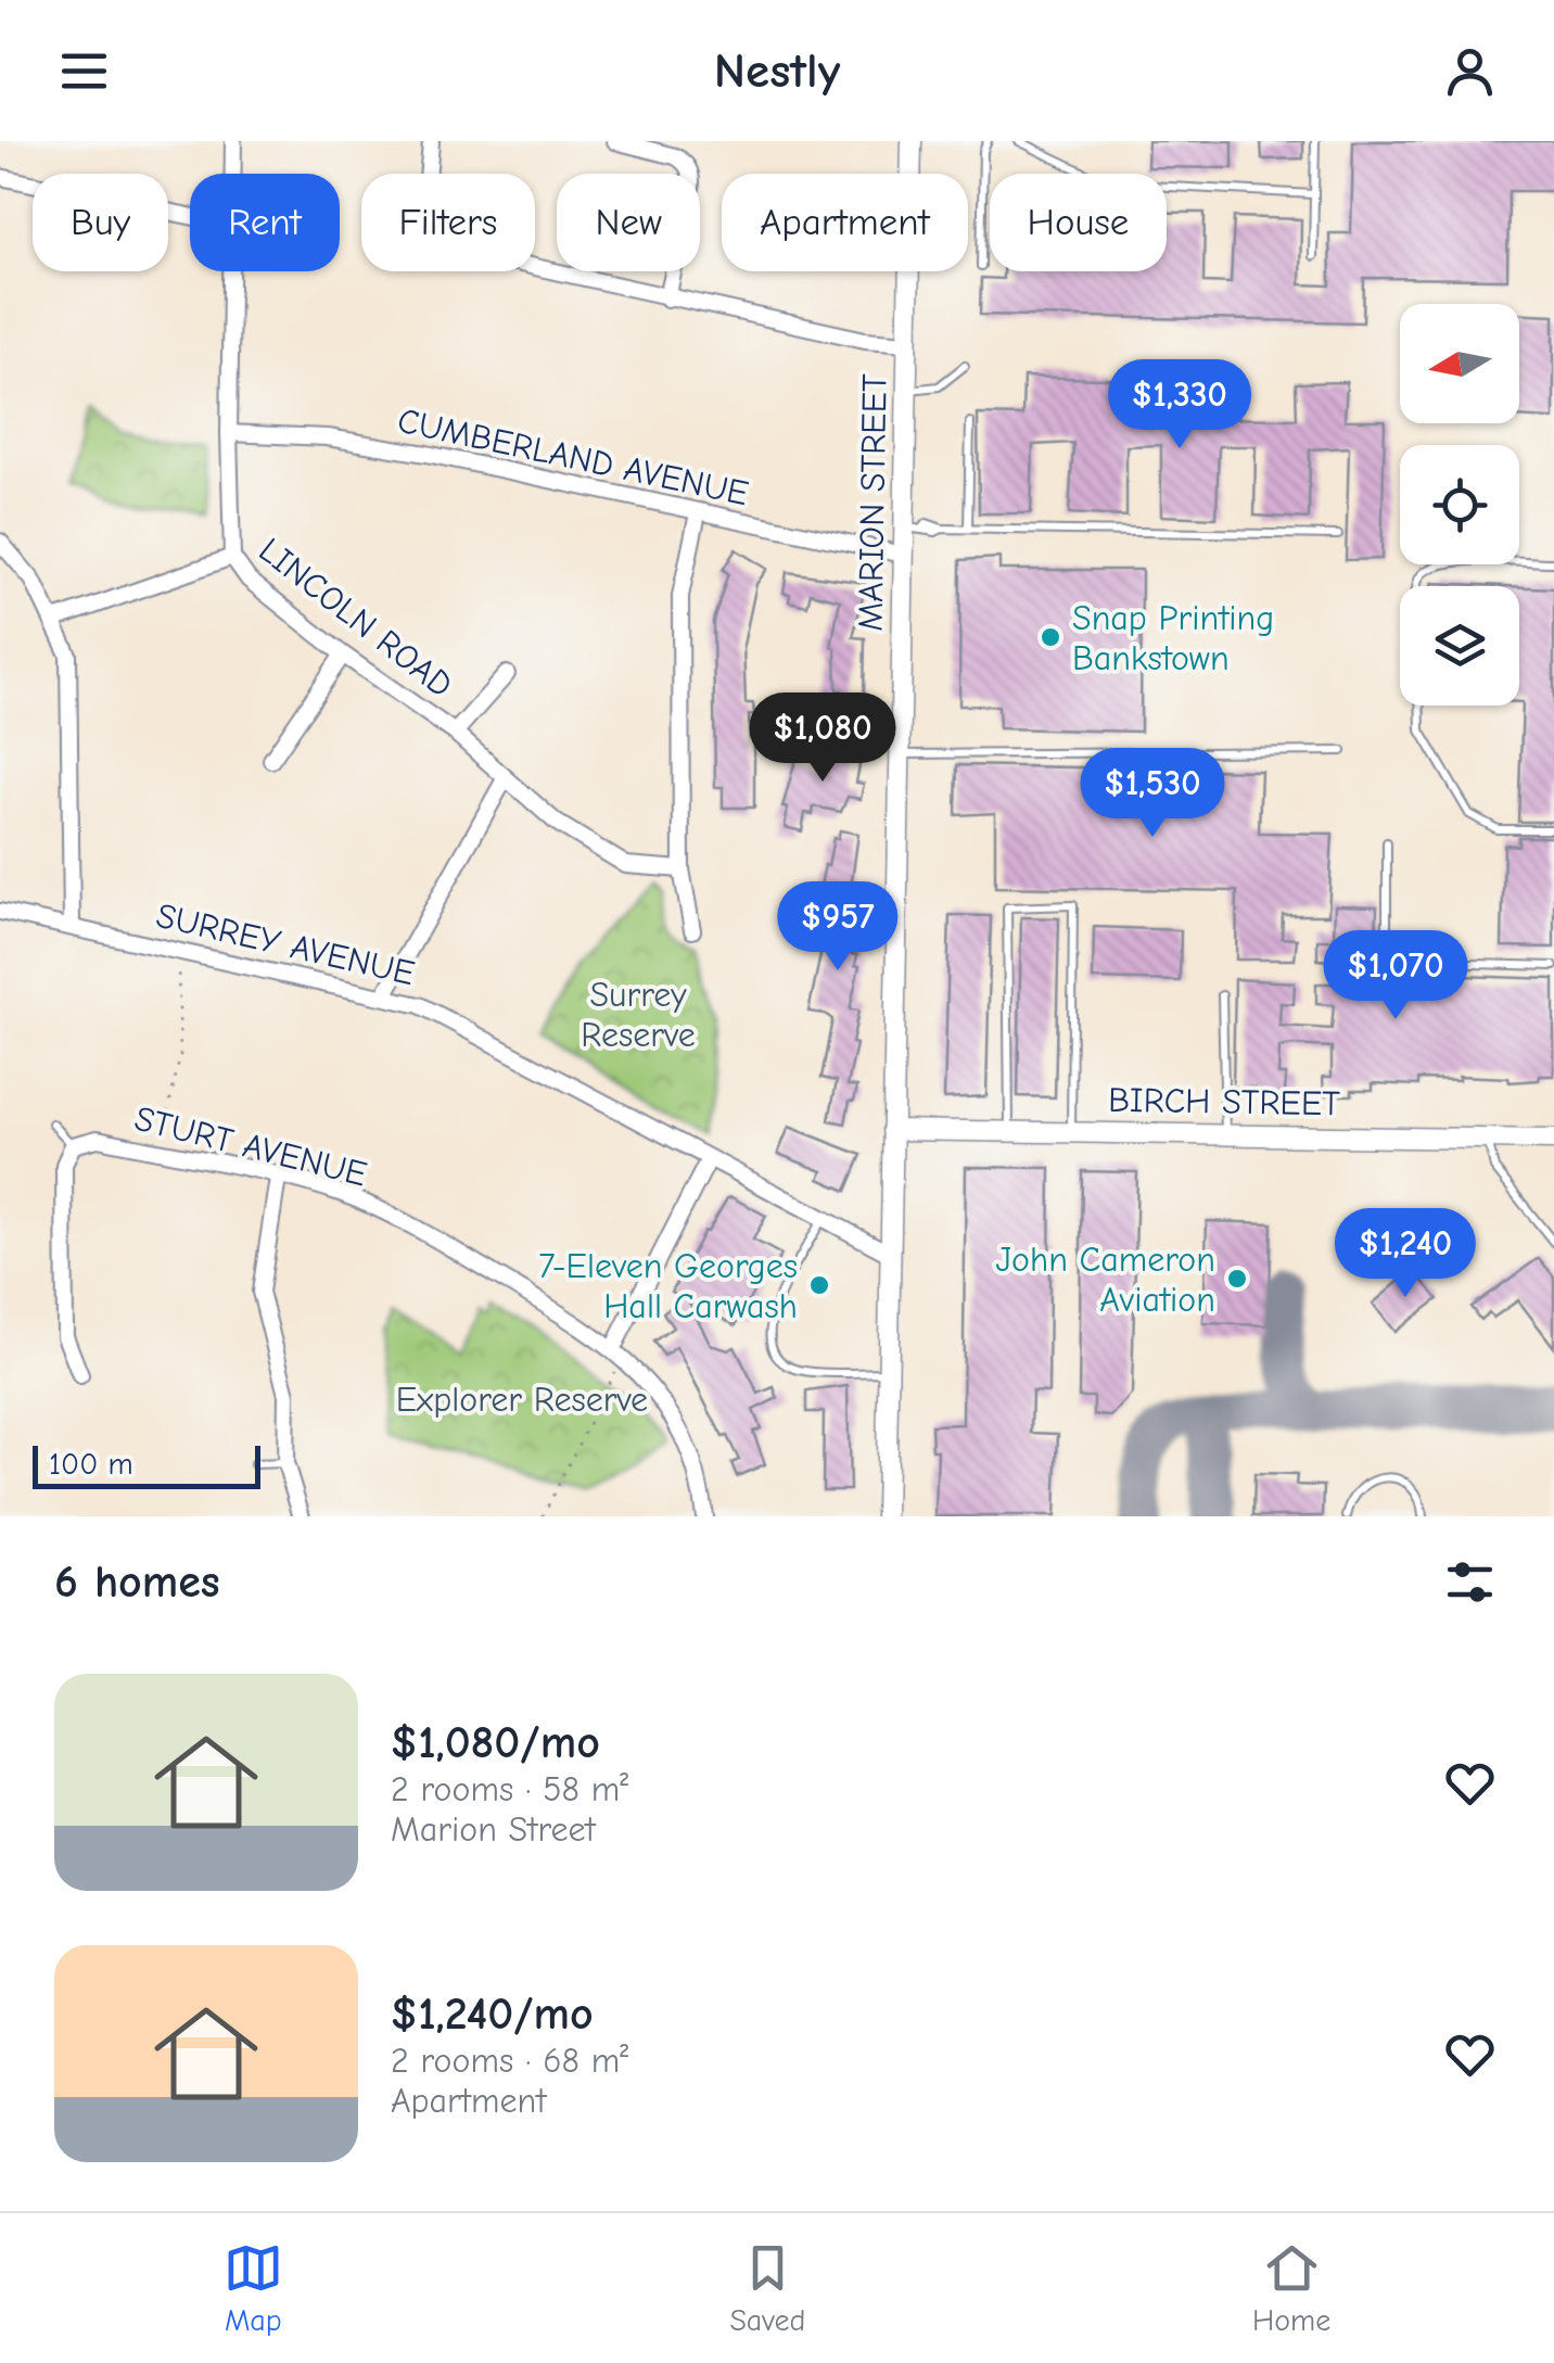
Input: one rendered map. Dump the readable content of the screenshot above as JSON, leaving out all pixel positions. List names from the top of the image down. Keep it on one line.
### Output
{"streets":{"main road":["MARION STREET","BIRCH STREET"],"street":["CUMBERLAND AVENUE","LINCOLN ROAD","SURREY AVENUE","STURT AVENUE"]},"crossings":[["CUMBERLAND AVENUE","MARION STREET"],["CUMBERLAND AVENUE","LINCOLN ROAD"],["MARION STREET","SURREY AVENUE"],["MARION STREET","BIRCH STREET"]],"parks":["Surrey Reserve","Explorer Reserve"],"places":["Snap Printing Bankstown","John Cameron Aviation","7-Eleven Georges Hall Carwash"],"scale_bar":"100 m","north":"left","page":{"header":"Nestly","chip":["Buy","Rent","Filters","New","Apartment","House"],"price":["$1,330","$1,080","$1,530","$957","$1,070","$1,240"],"scale":"100 m","heading":"6 homes","list":[{"name":"$1,080/mo","note":"2 rooms · 58 m² · Marion Street"},{"name":"$1,240/mo","note":"2 rooms · 68 m² · Apartment"}],"tabs":["Map","Saved","Home"]}}
